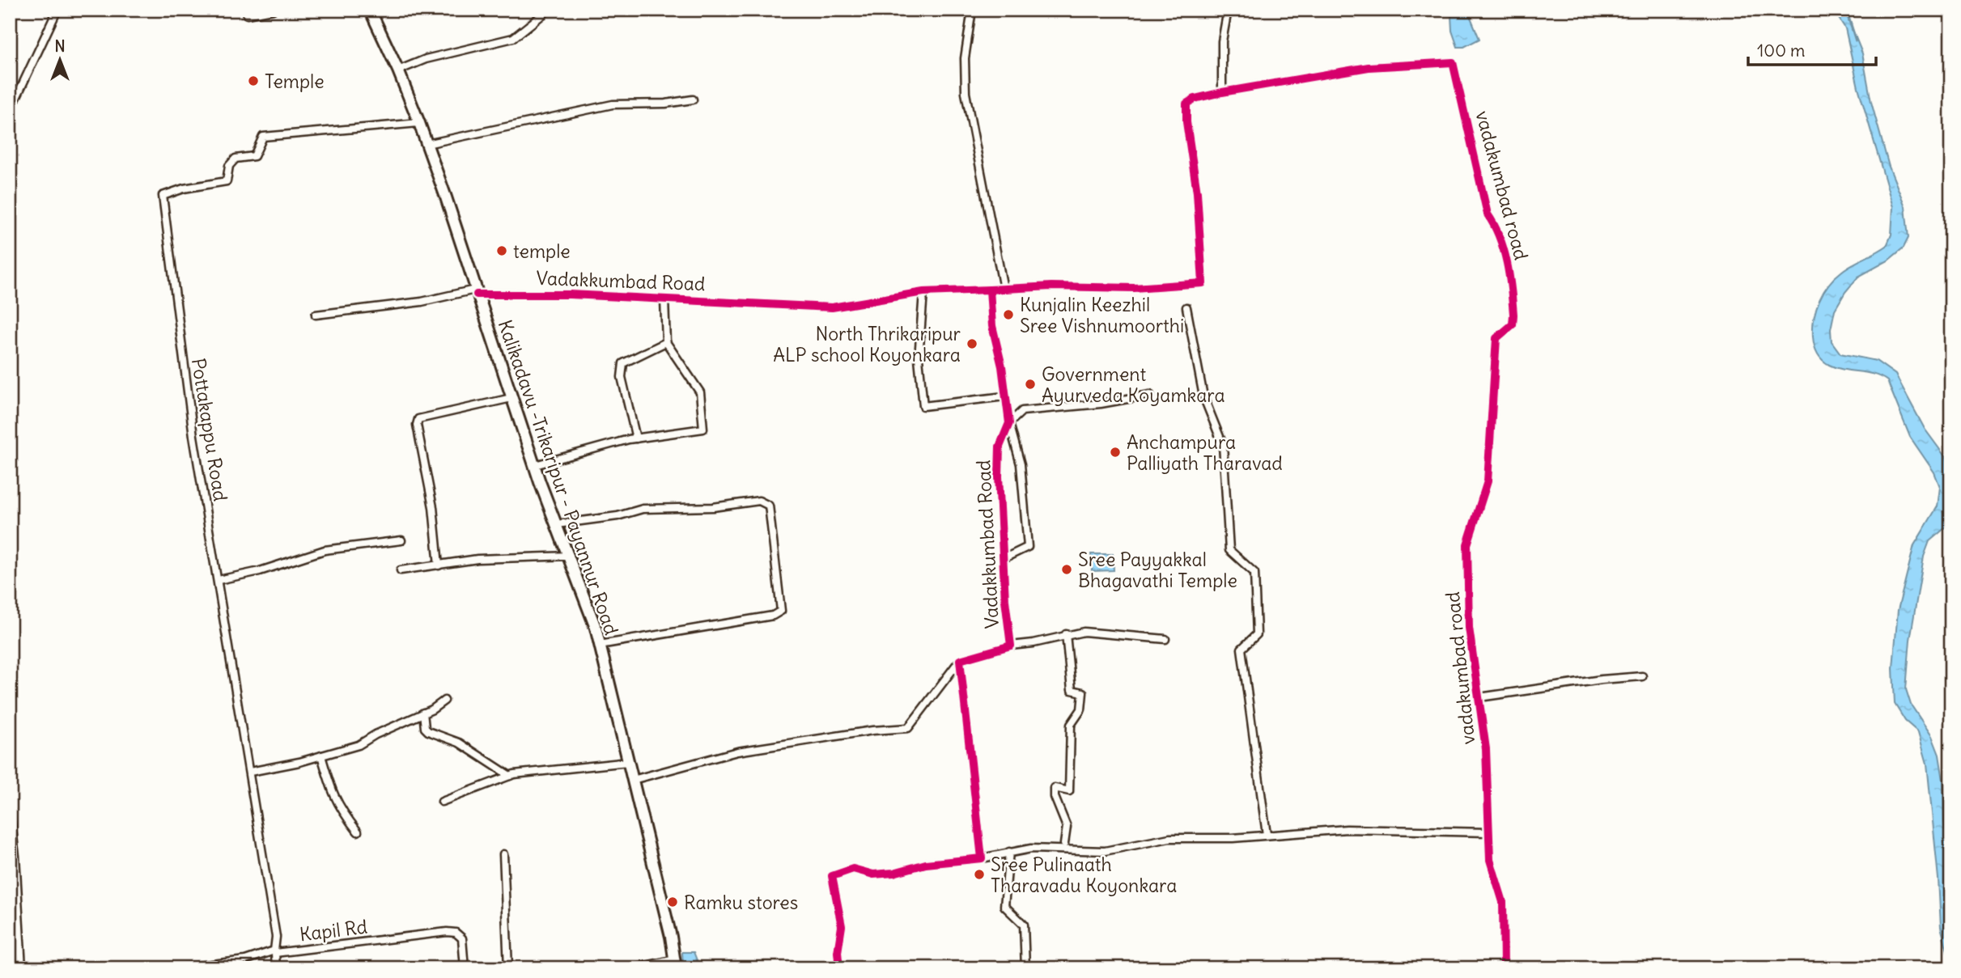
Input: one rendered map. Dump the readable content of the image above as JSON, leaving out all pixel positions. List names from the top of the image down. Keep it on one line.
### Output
{"streets":{"main road":["Kalikadavu -Trikaripur - Payannur Road"],"street":["vadakumbad road","Vadakkumbad Road","Pottakappu Road","Kapil Rd"]},"crossings":[["vadakumbad road","Vadakkumbad Road"],["Vadakkumbad Road","Kalikadavu -Trikaripur - Payannur Road"],["Pottakappu Road","Kalikadavu -Trikaripur - Payannur Road"],["Pottakappu Road","Kapil Rd"]],"places":["Temple","temple","Kunjalin Keezhil Sree Vishnumoorthi","North Thrikaripur ALP school Koyonkara","Government Ayurveda Koyamkara","Anchampura Palliyath Tharavad","Sree Payyakkal Bhagavathi Temple","Sree Pulinaath Tharavadu Koyonkara","Ramku stores"],"scale_bar":"100 m","north":"top"}
